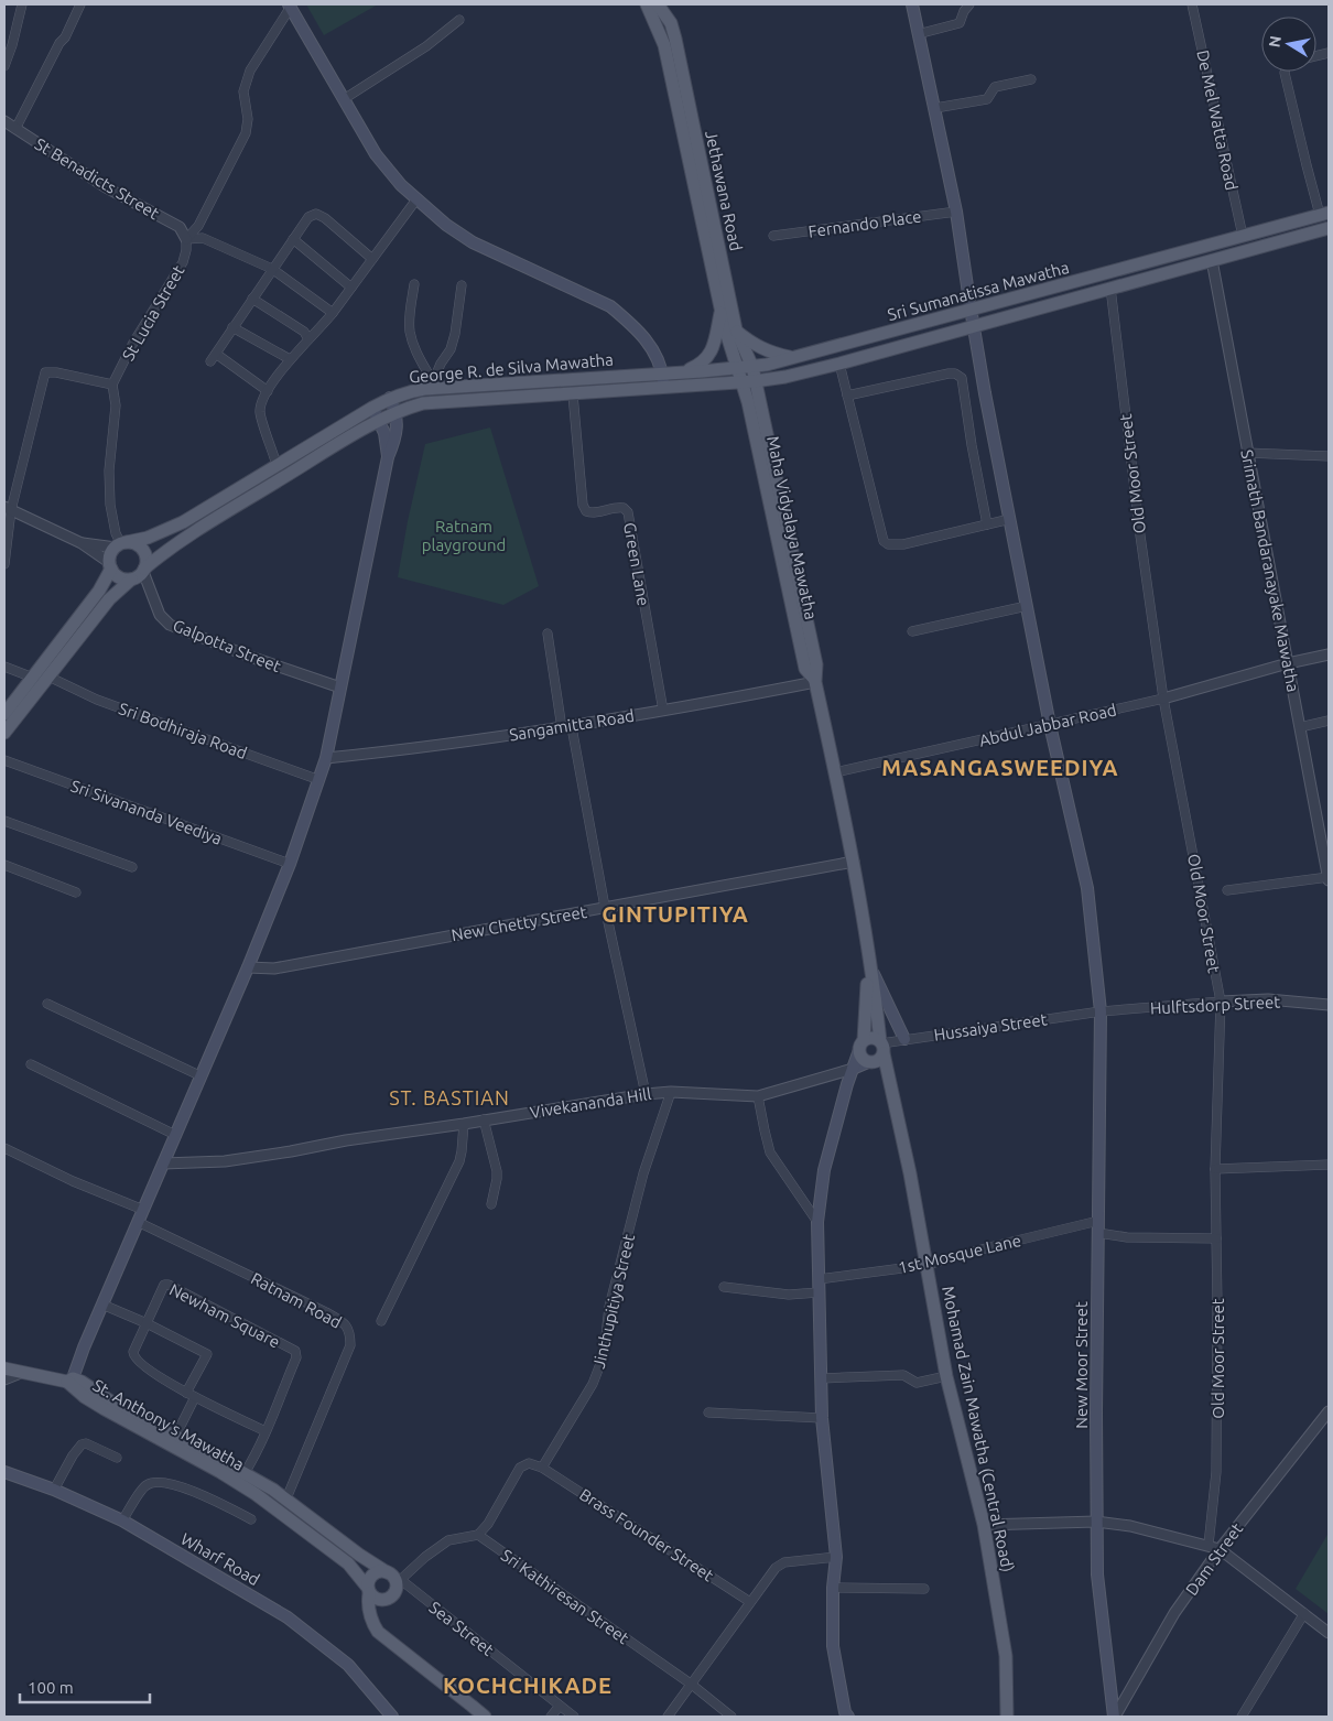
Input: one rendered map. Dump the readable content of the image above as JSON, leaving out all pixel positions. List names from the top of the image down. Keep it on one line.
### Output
{"streets":{"main road":["Jethawana Road","Sri Sumanatissa Mawatha","George R. de Silva Mawatha","Maha Vidyalaya Mawatha","New Moor Street","St. Anthony's Mawatha","Mohamad Zain Mawatha (Central Road)","Wharf Road"],"street":["De Mel Watta Road","St Benadicts Street","Fernando Place","St Lucia Street","Old Moor Street","Green Lane","Srimath Bandaranayake Mawatha","Galpotta Street","Sangamitta Road","Abdul Jabbar Road","Sri Bodhiraja Road","Sri Sivananda Veediya","New Chetty Street","Hulftsdorp Street","Hussaiya Street","Vivekananda Hill","1st Mosque Lane","Ratnam Road","Jinthupitiya Street","Newham Square","Brass Founder Street","Dam Street","Sri Kathiresan Street","Sea Street"]},"crossings":[["De Mel Watta Road","Sri Sumanatissa Mawatha"],["St Benadicts Street","St Lucia Street"],["Jethawana Road","Sri Sumanatissa Mawatha"],["Jethawana Road","George R. de Silva Mawatha"],["Jethawana Road","Maha Vidyalaya Mawatha"],["Fernando Place","New Moor Street"],["Sri Sumanatissa Mawatha","George R. de Silva Mawatha"],["Sri Sumanatissa Mawatha","New Moor Street"],["George R. de Silva Mawatha","Old Moor Street"],["George R. de Silva Mawatha","Maha Vidyalaya Mawatha"],["George R. de Silva Mawatha","Green Lane"],["George R. de Silva Mawatha","Srimath Bandaranayake Mawatha"],["George R. de Silva Mawatha","Galpotta Street"],["George R. de Silva Mawatha","New Moor Street"],["Old Moor Street","Abdul Jabbar Road"],["Old Moor Street","Hulftsdorp Street"],["Maha Vidyalaya Mawatha","Sangamitta Road"],["Maha Vidyalaya Mawatha","Abdul Jabbar Road"],["Maha Vidyalaya Mawatha","New Chetty Street"],["Maha Vidyalaya Mawatha","Hussaiya Street"],["Maha Vidyalaya Mawatha","Mohamad Zain Mawatha (Central Road)"],["Green Lane","Sangamitta Road"],["Abdul Jabbar Road","New Moor Street"],["Hulftsdorp Street","Hussaiya Street"],["Hulftsdorp Street","New Moor Street"],["Hussaiya Street","New Moor Street"],["Hussaiya Street","Mohamad Zain Mawatha (Central Road)"],["Vivekananda Hill","Jinthupitiya Street"],["1st Mosque Lane","New Moor Street"],["1st Mosque Lane","Mohamad Zain Mawatha (Central Road)"],["Ratnam Road","St. Anthony's Mawatha"],["Jinthupitiya Street","Brass Founder Street"],["Newham Square","St. Anthony's Mawatha"],["New Moor Street","Dam Street"],["St. Anthony's Mawatha","Sea Street"]],"districts":["MASANGASWEEDIYA","GINTUPITIYA","ST. BASTIAN","KOCHCHIKADE"],"parks":["Ratnam playground"],"scale_bar":"100 m","north":"left"}
